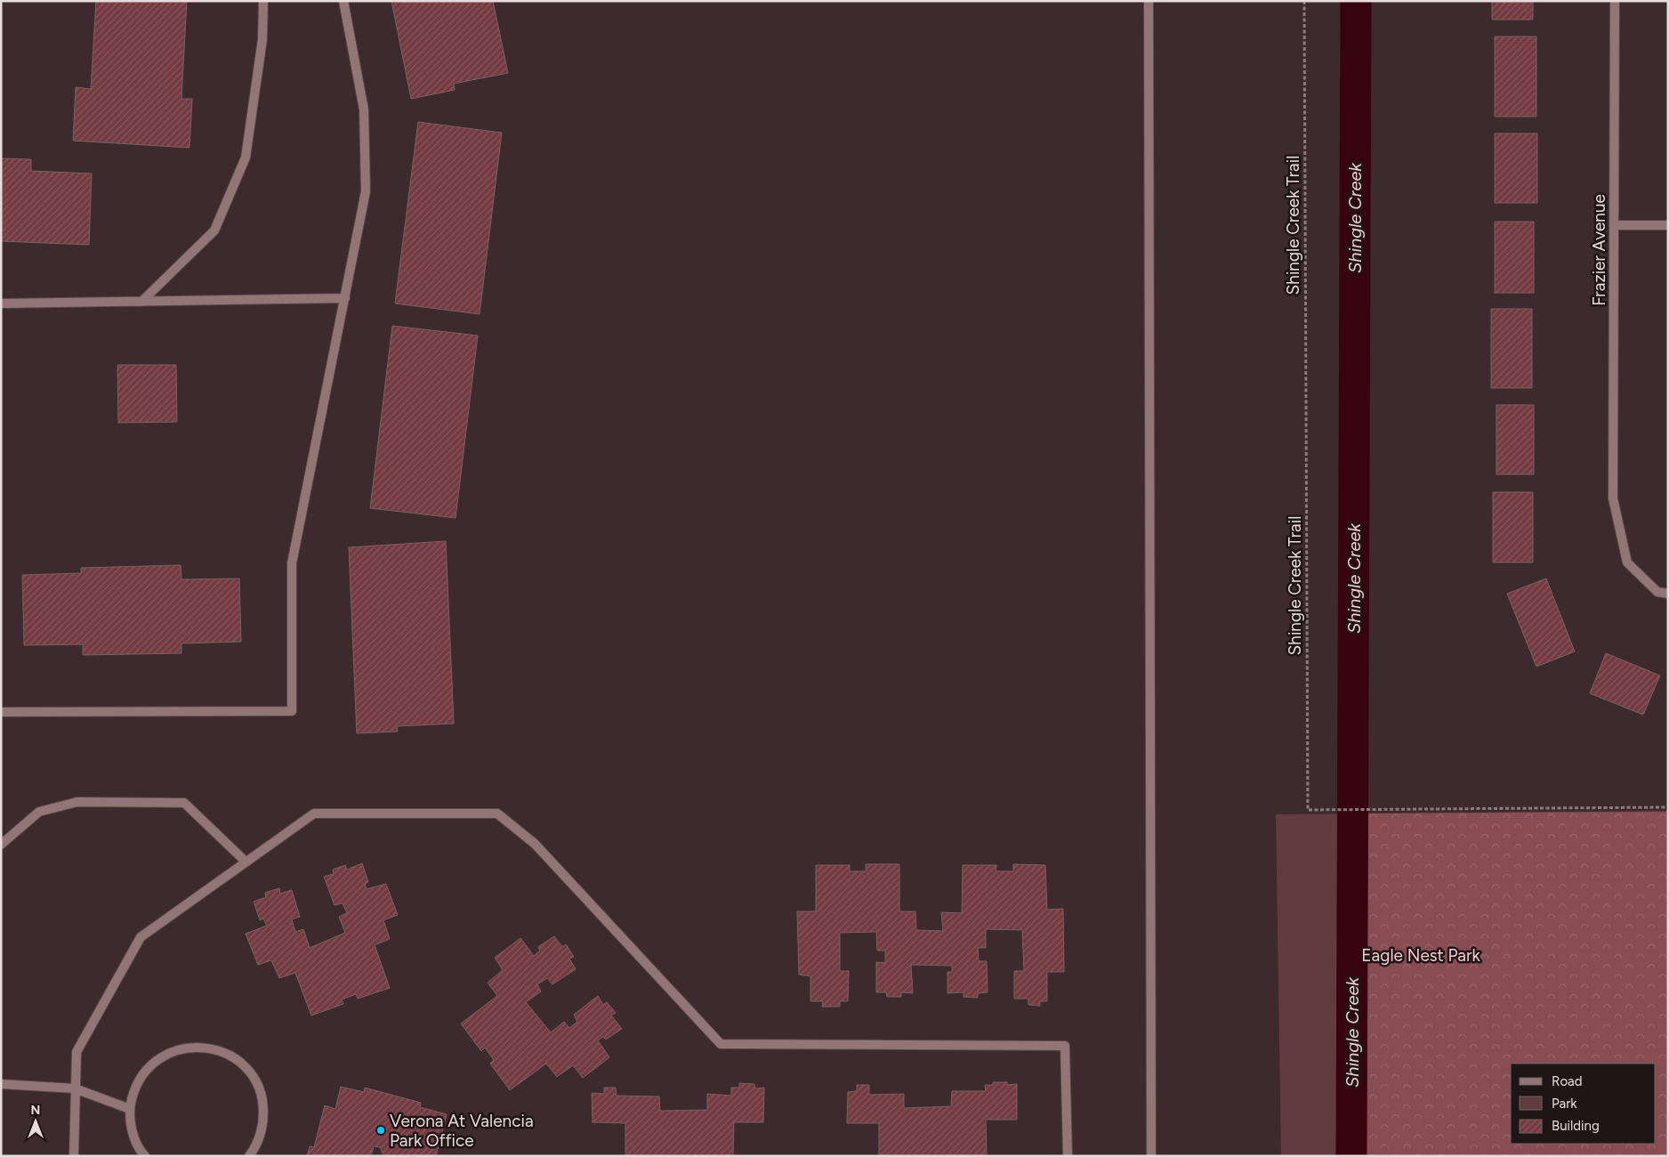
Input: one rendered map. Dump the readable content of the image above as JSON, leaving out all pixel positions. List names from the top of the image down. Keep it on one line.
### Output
{"streets":{"street":["Frazier Avenue"],"path":["Shingle Creek Trail"]},"water":["Shingle Creek"],"parks":["Eagle Nest Park"],"places":["Verona At Valencia Park Office"],"legend":["Road","Park","Building"],"north":"top"}
